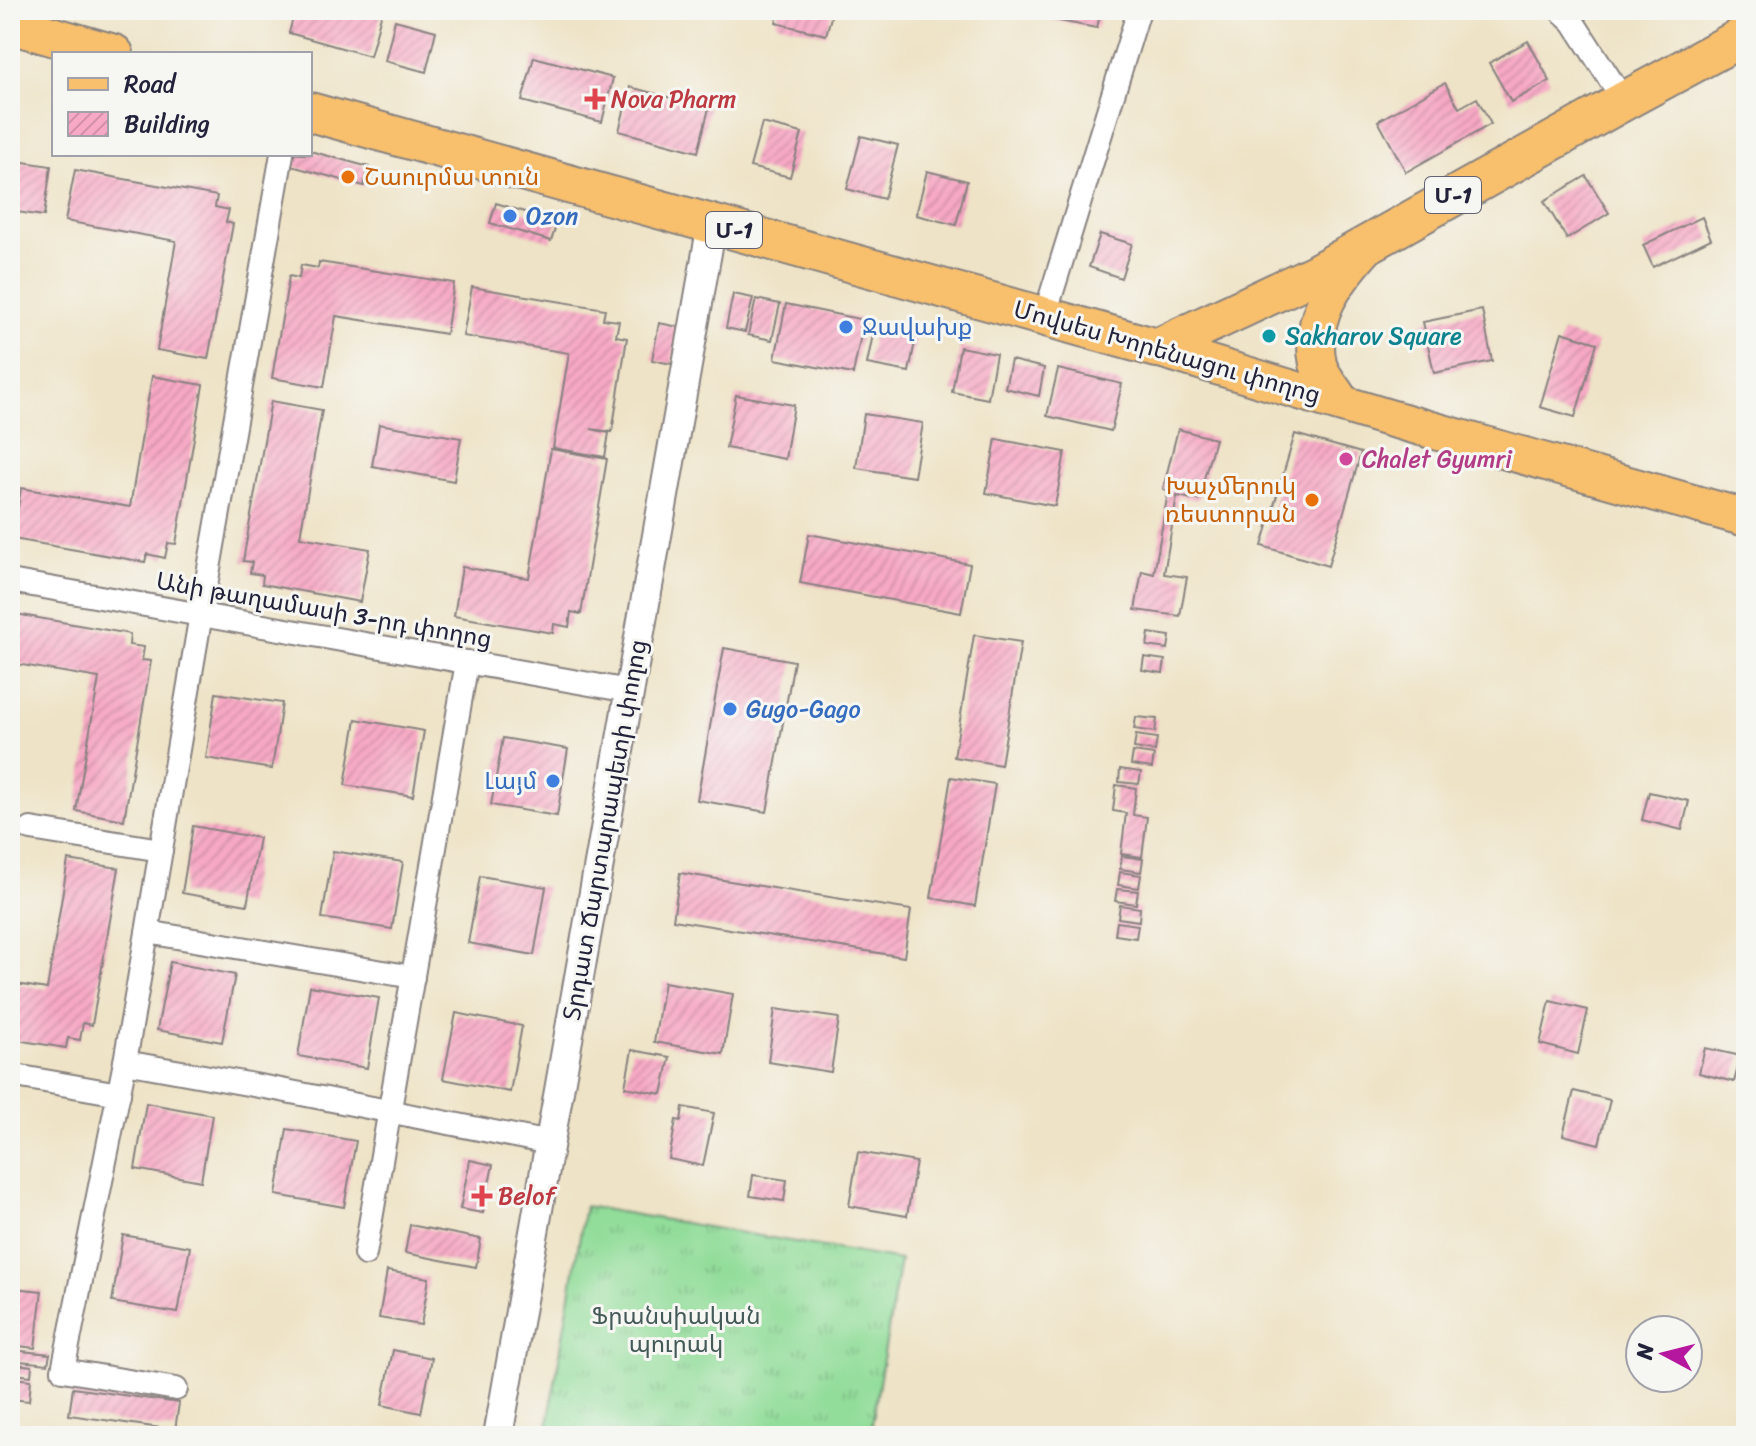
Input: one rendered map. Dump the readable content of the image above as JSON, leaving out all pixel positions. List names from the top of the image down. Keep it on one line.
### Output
{"streets":{"highway":["Մ-1","Մովսես Խորենացու փողոց"],"street":["Անի թաղամասի 3-րդ փողոց","Տրդատ Ճարտարապետի փողոց"]},"crossings":[["Մ-1","Մովսես Խորենացու փողոց"],["Մովսես Խորենացու փողոց","Տրդատ Ճարտարապետի փողոց"],["Անի թաղամասի 3-րդ փողոց","Տրդատ Ճարտարապետի փողոց"]],"parks":["Ֆրանսիական պուրակ"],"places":{"health":["Nova Pharm","Belof"],"other":["Շաուրմա տուն","Ozon","Ջավախք","Sakharov Square","Chalet Gyumri","Խաչմերուկ ռեստորան","Gugo-Gago","Լայմ"]},"legend":["Road","Building"],"north":"left"}
